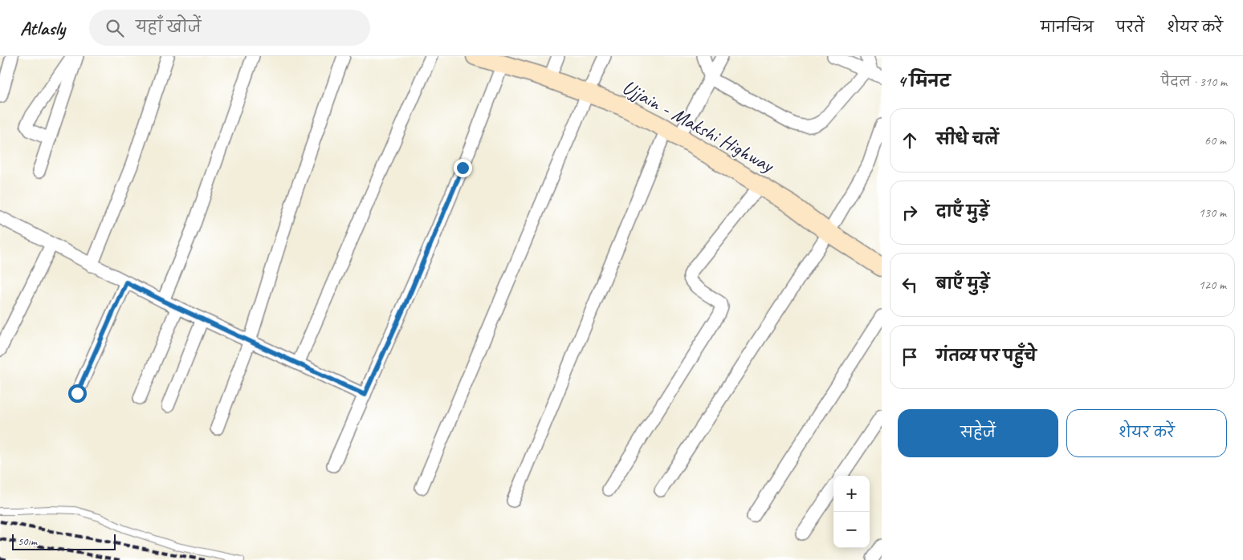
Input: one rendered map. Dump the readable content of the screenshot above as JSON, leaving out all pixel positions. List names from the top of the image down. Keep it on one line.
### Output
{"streets":{"main road":["Ujjain - Makshi Highway"]},"scale_bar":"50 m","page":{"header":"Atlasly","search":"यहाँ खोजें","nav":["मानचित्र","परतें","शेयर करें"],"heading":["4 मिनट","पैदल · 310 m"],"list":[["सीधे चलें","60 m"],["दाएँ मुड़ें","130 m"],["बाएँ मुड़ें","120 m"],"गंतव्य पर पहुँचे"],"buttons":["सहेजें","शेयर करें"],"map_buttons":["+","−"],"scale":"50 m"}}
